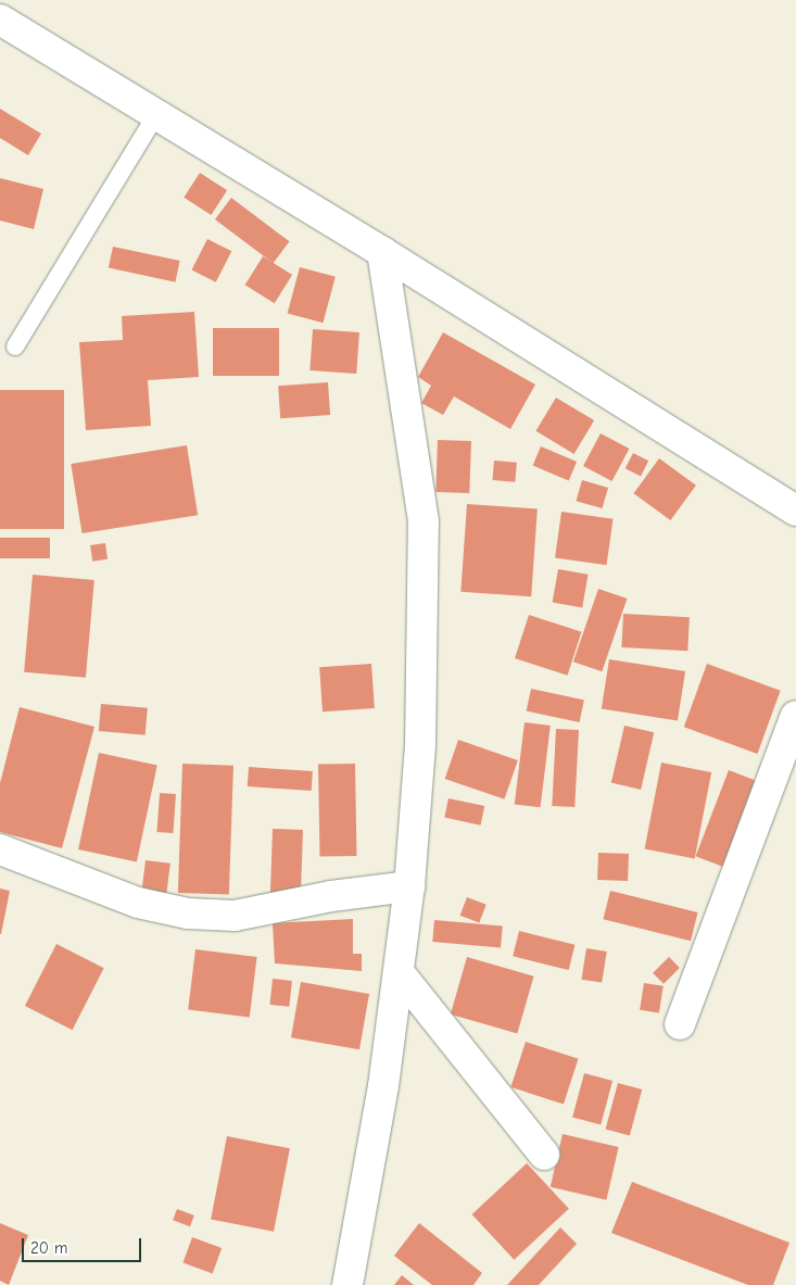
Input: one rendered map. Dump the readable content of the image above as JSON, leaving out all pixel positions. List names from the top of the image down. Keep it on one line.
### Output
{"scale_bar":"20 m"}
